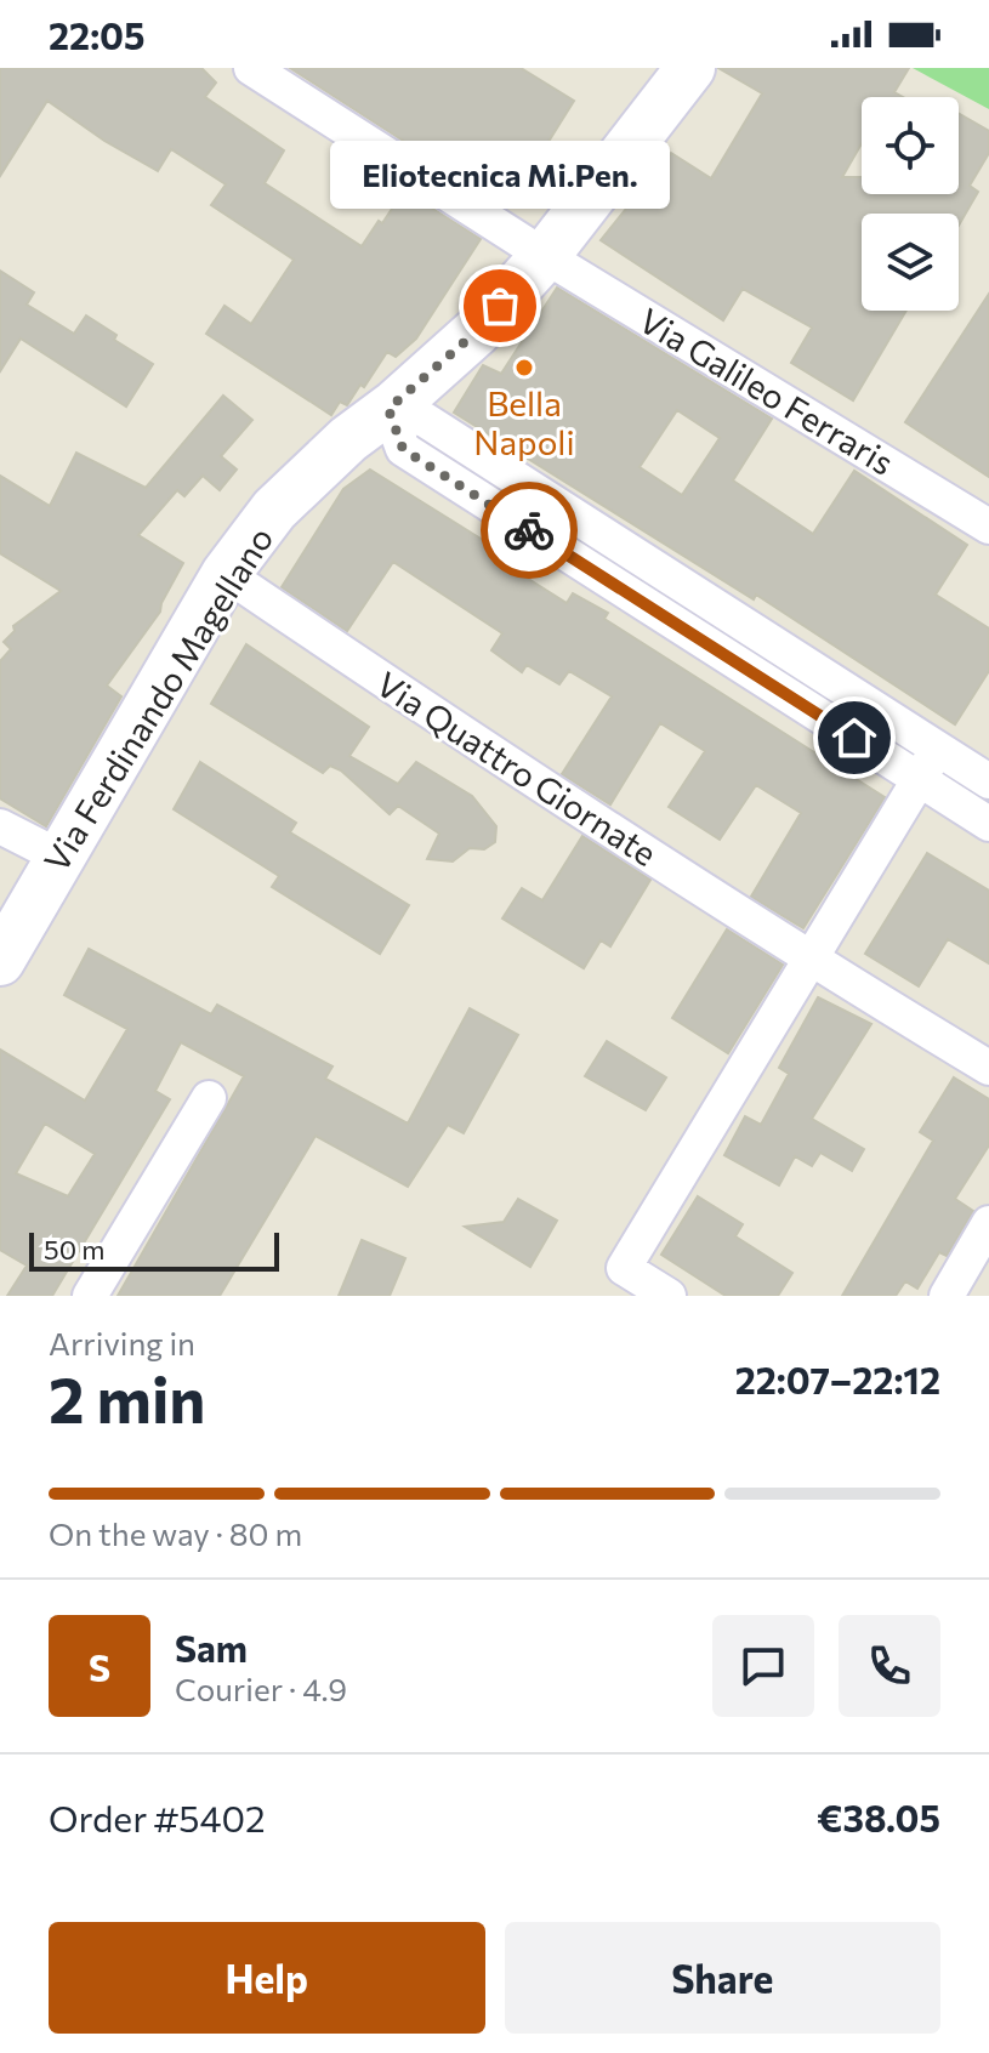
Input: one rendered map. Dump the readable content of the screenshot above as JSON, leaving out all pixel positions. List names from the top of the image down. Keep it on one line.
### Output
{"streets":{"street":["Via Galileo Ferraris","Via Ferdinando Magellano","Via Quattro Giornate"]},"crossings":[["Via Galileo Ferraris","Via Ferdinando Magellano"],["Via Ferdinando Magellano","Via Quattro Giornate"]],"places":["Eliotecnica Mi.Pen.","Bella Napoli"],"scale_bar":"50 m","page":{"status":"22:05","bubble":"Eliotecnica Mi.Pen.","scale":"50 m","heading":["2 min","Arriving in","22:07–22:12"],"panel":["Sam","Courier · 4.9","Order #5402","€38.05"],"bar":"On the way · 80 m","round":"S","buttons":["Help","Share"]}}
